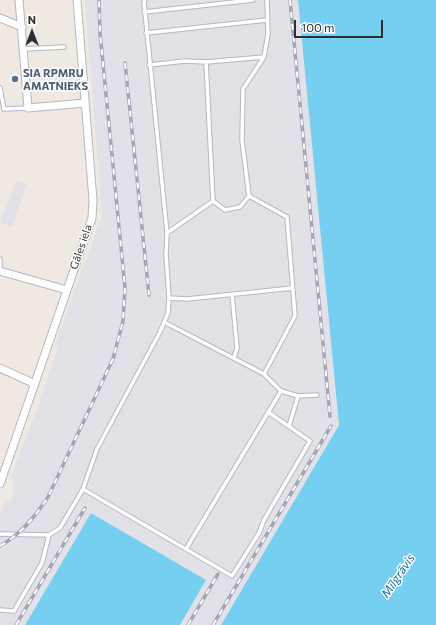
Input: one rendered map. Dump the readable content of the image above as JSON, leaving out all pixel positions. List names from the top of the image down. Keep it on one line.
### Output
{"streets":{"street":["Gāles iela"]},"water":["Mīlgrāvis"],"places":["SIA RPMRU AMATNIEKS"],"scale_bar":"100 m","north":"top"}
